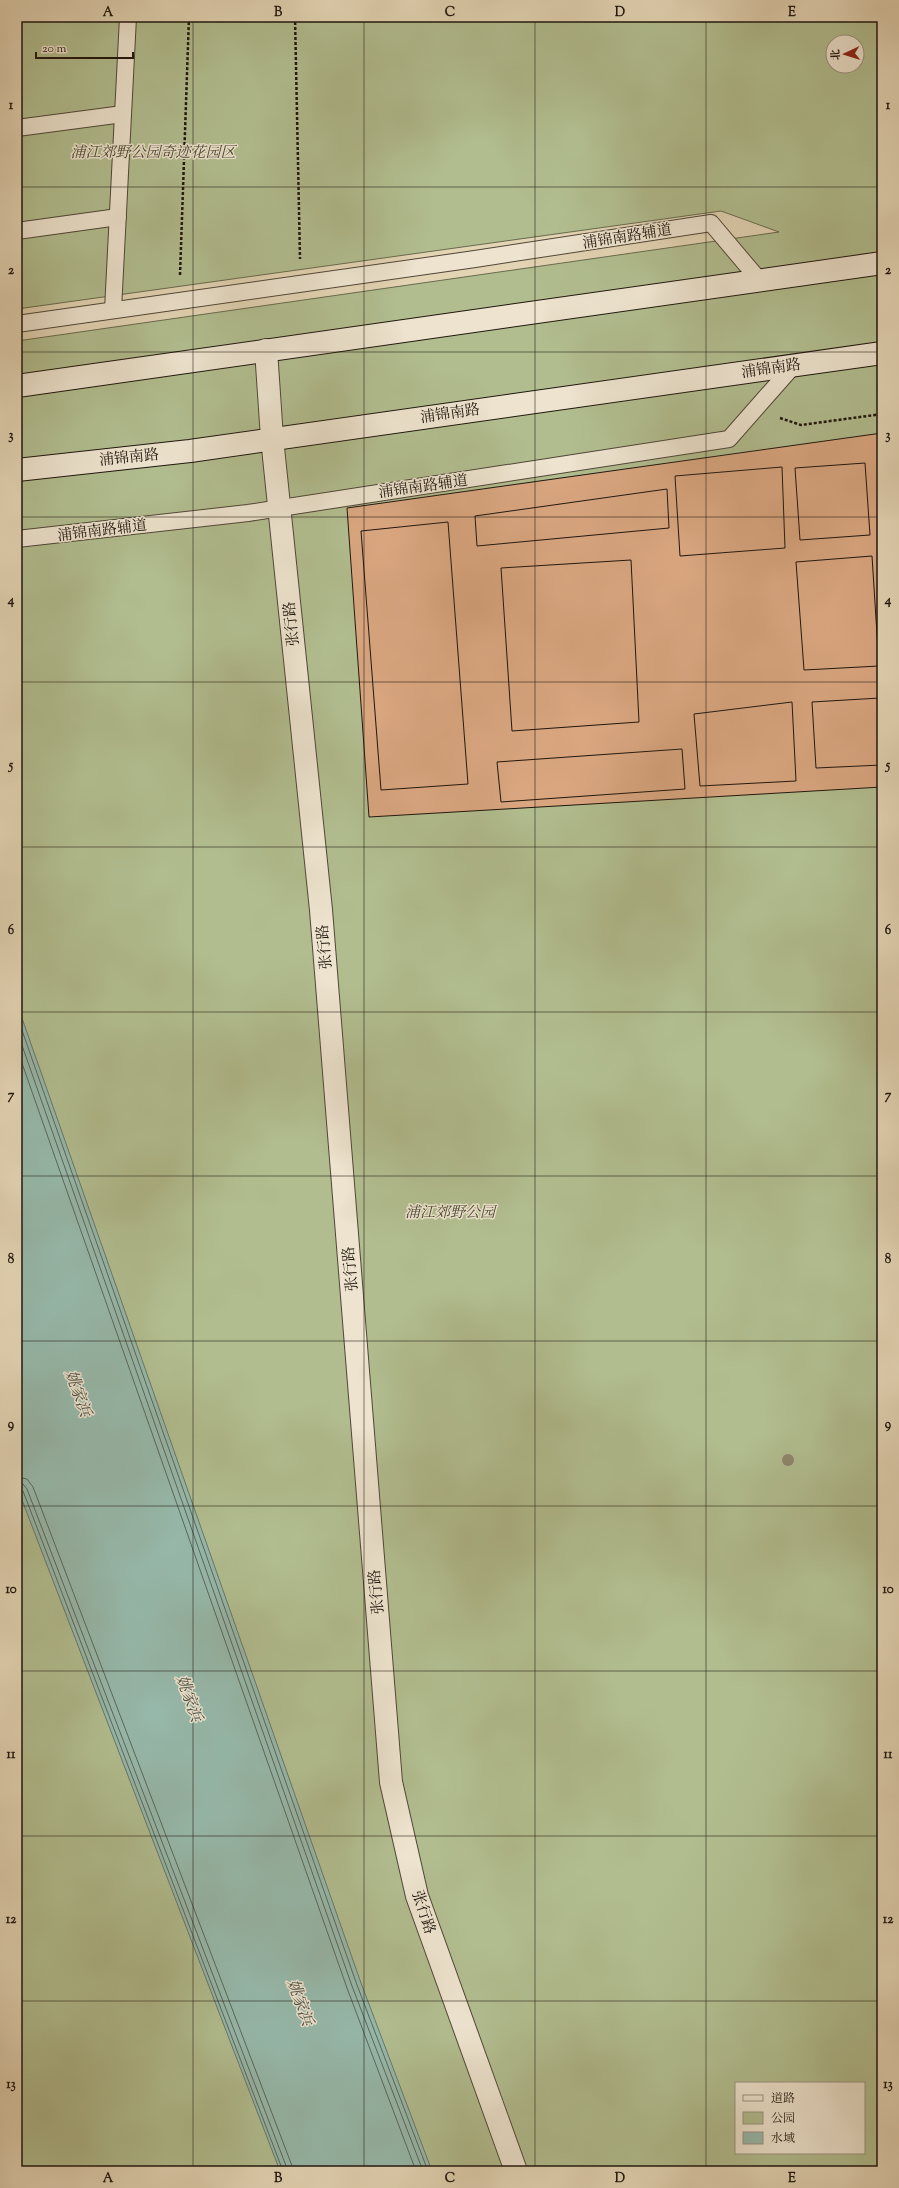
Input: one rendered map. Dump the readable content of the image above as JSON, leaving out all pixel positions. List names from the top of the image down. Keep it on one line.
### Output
{"streets":{"street":["浦锦南路","张行路"],"lane":["浦锦南路辅道"]},"crossings":[["浦锦南路辅道","浦锦南路"],["浦锦南路辅道","张行路"],["浦锦南路","张行路"]],"water":["姚家浜"],"parks":["浦江郊野公园奇迹花园区","浦江郊野公园"],"legend":["道路","公园","水域"],"scale_bar":"20 m","north":"left","grid":{"columns":["A","B","C","D","E"],"rows":["1","2","3","4","5","6","7","8","9","10","11","12","13"]}}
